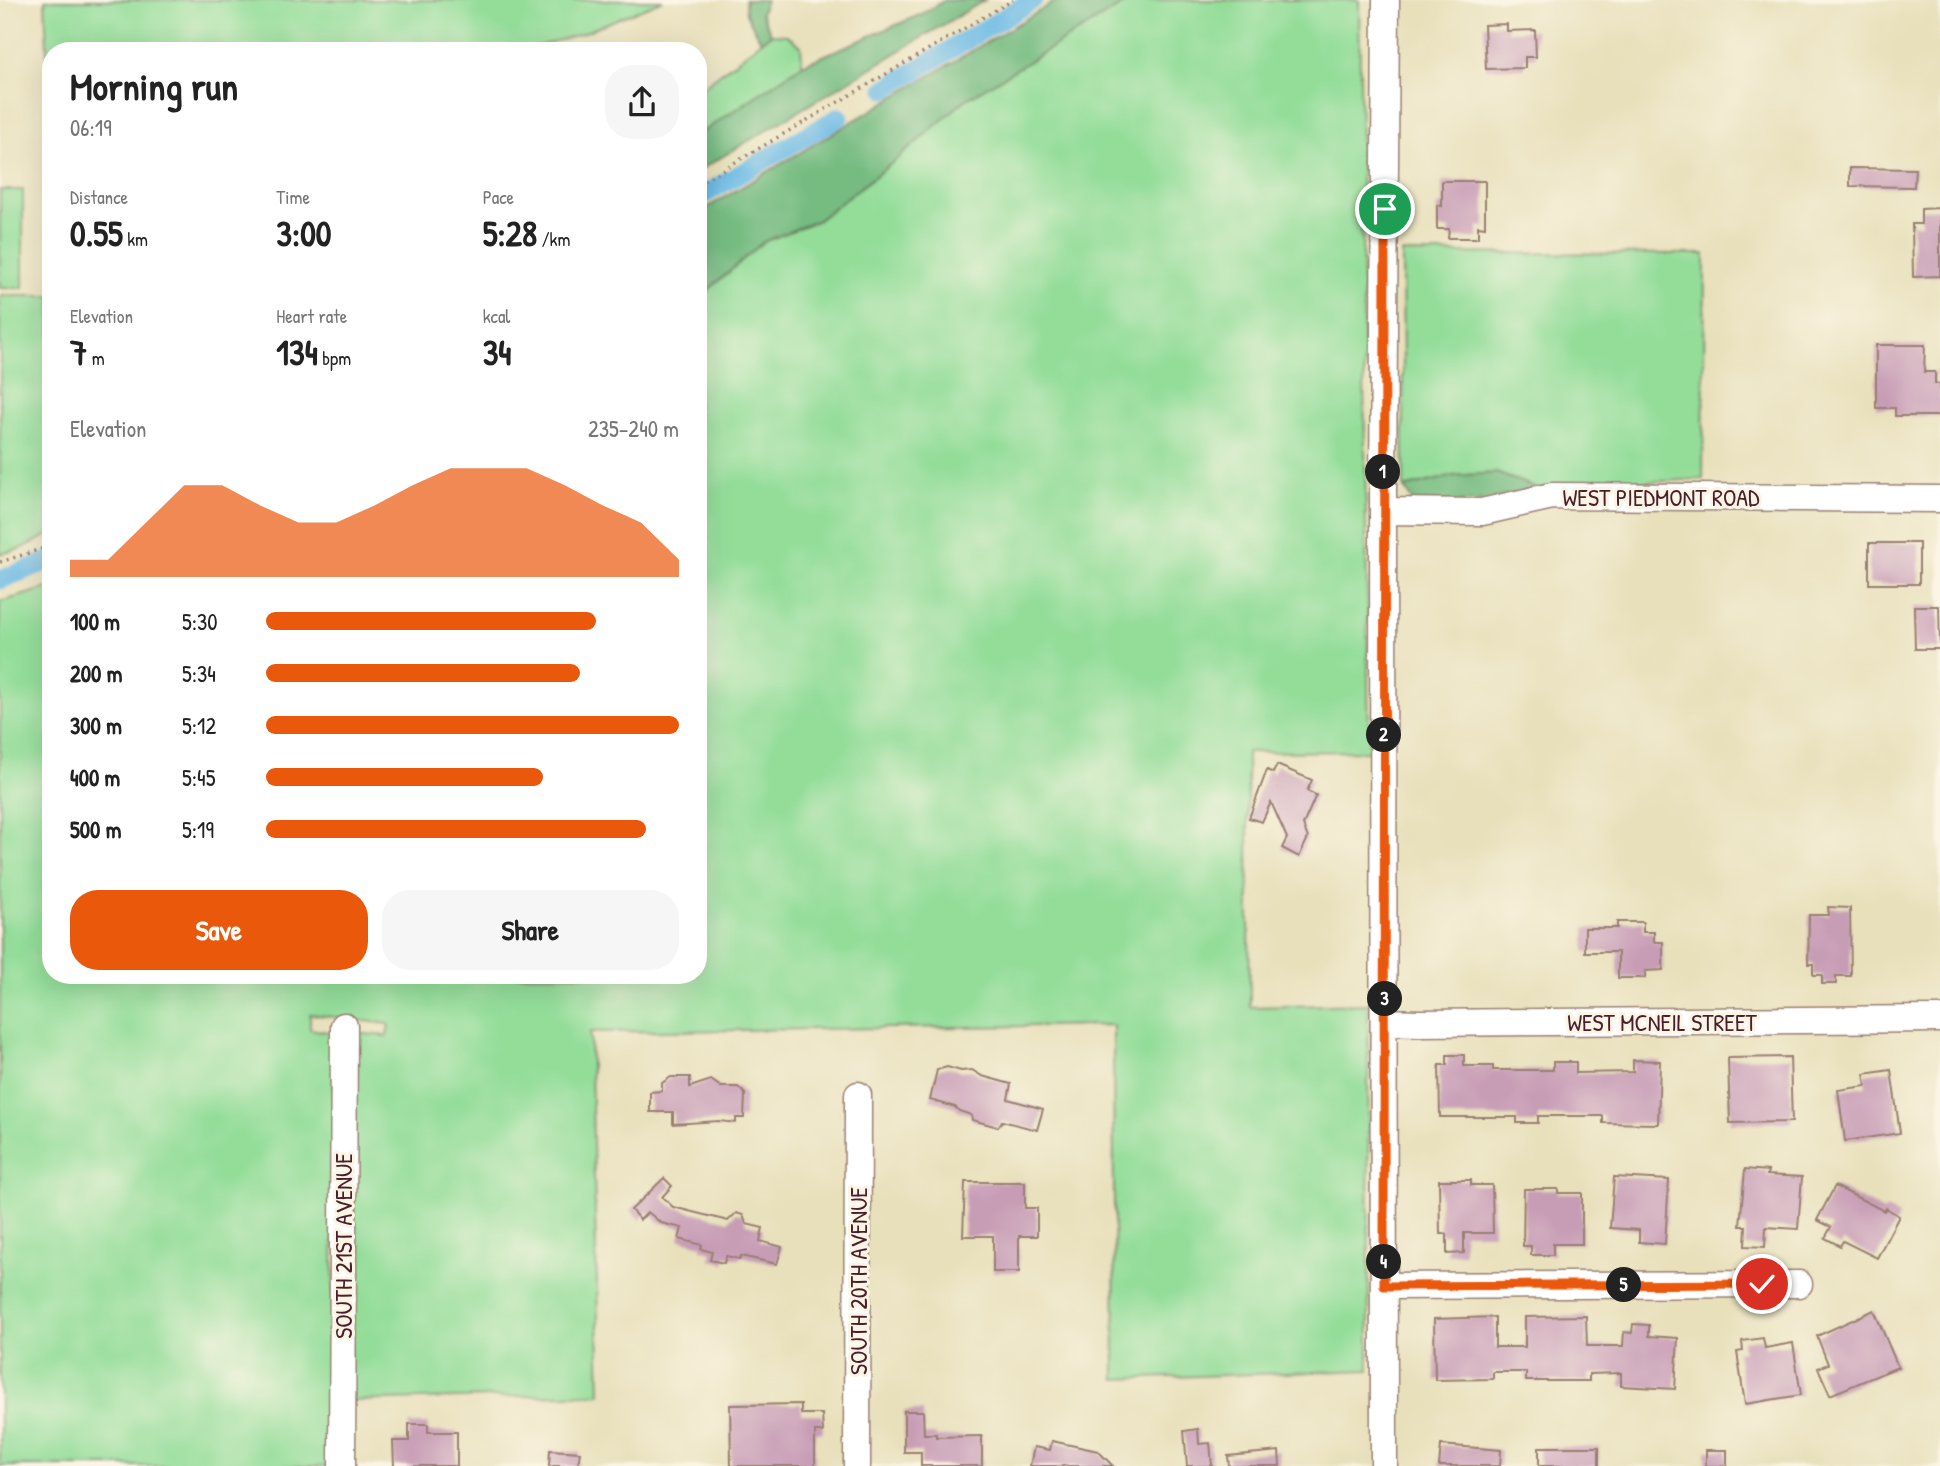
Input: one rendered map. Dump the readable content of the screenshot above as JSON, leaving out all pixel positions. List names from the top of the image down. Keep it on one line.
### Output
{"streets":{"street":["WEST PIEDMONT ROAD","WEST MCNEIL STREET","SOUTH 21ST AVENUE","SOUTH 20TH AVENUE"]},"page":{"heading":["Morning run","06:19"],"stats":[["Distance","0.55 km"],["Time","3:00"],["Pace","5:28 /km"],["Elevation","7 m"],["Heart rate","134 bpm"],["kcal","34"]],"chart":["Elevation","235–240 m"],"pins":["1","2","3","4","5"],"list":[{"name":"100 m","note":"5:30"},{"name":"200 m","note":"5:34"},{"name":"300 m","note":"5:12"},{"name":"400 m","note":"5:45"},{"name":"500 m","note":"5:19"}],"buttons":["Save","Share"]}}
